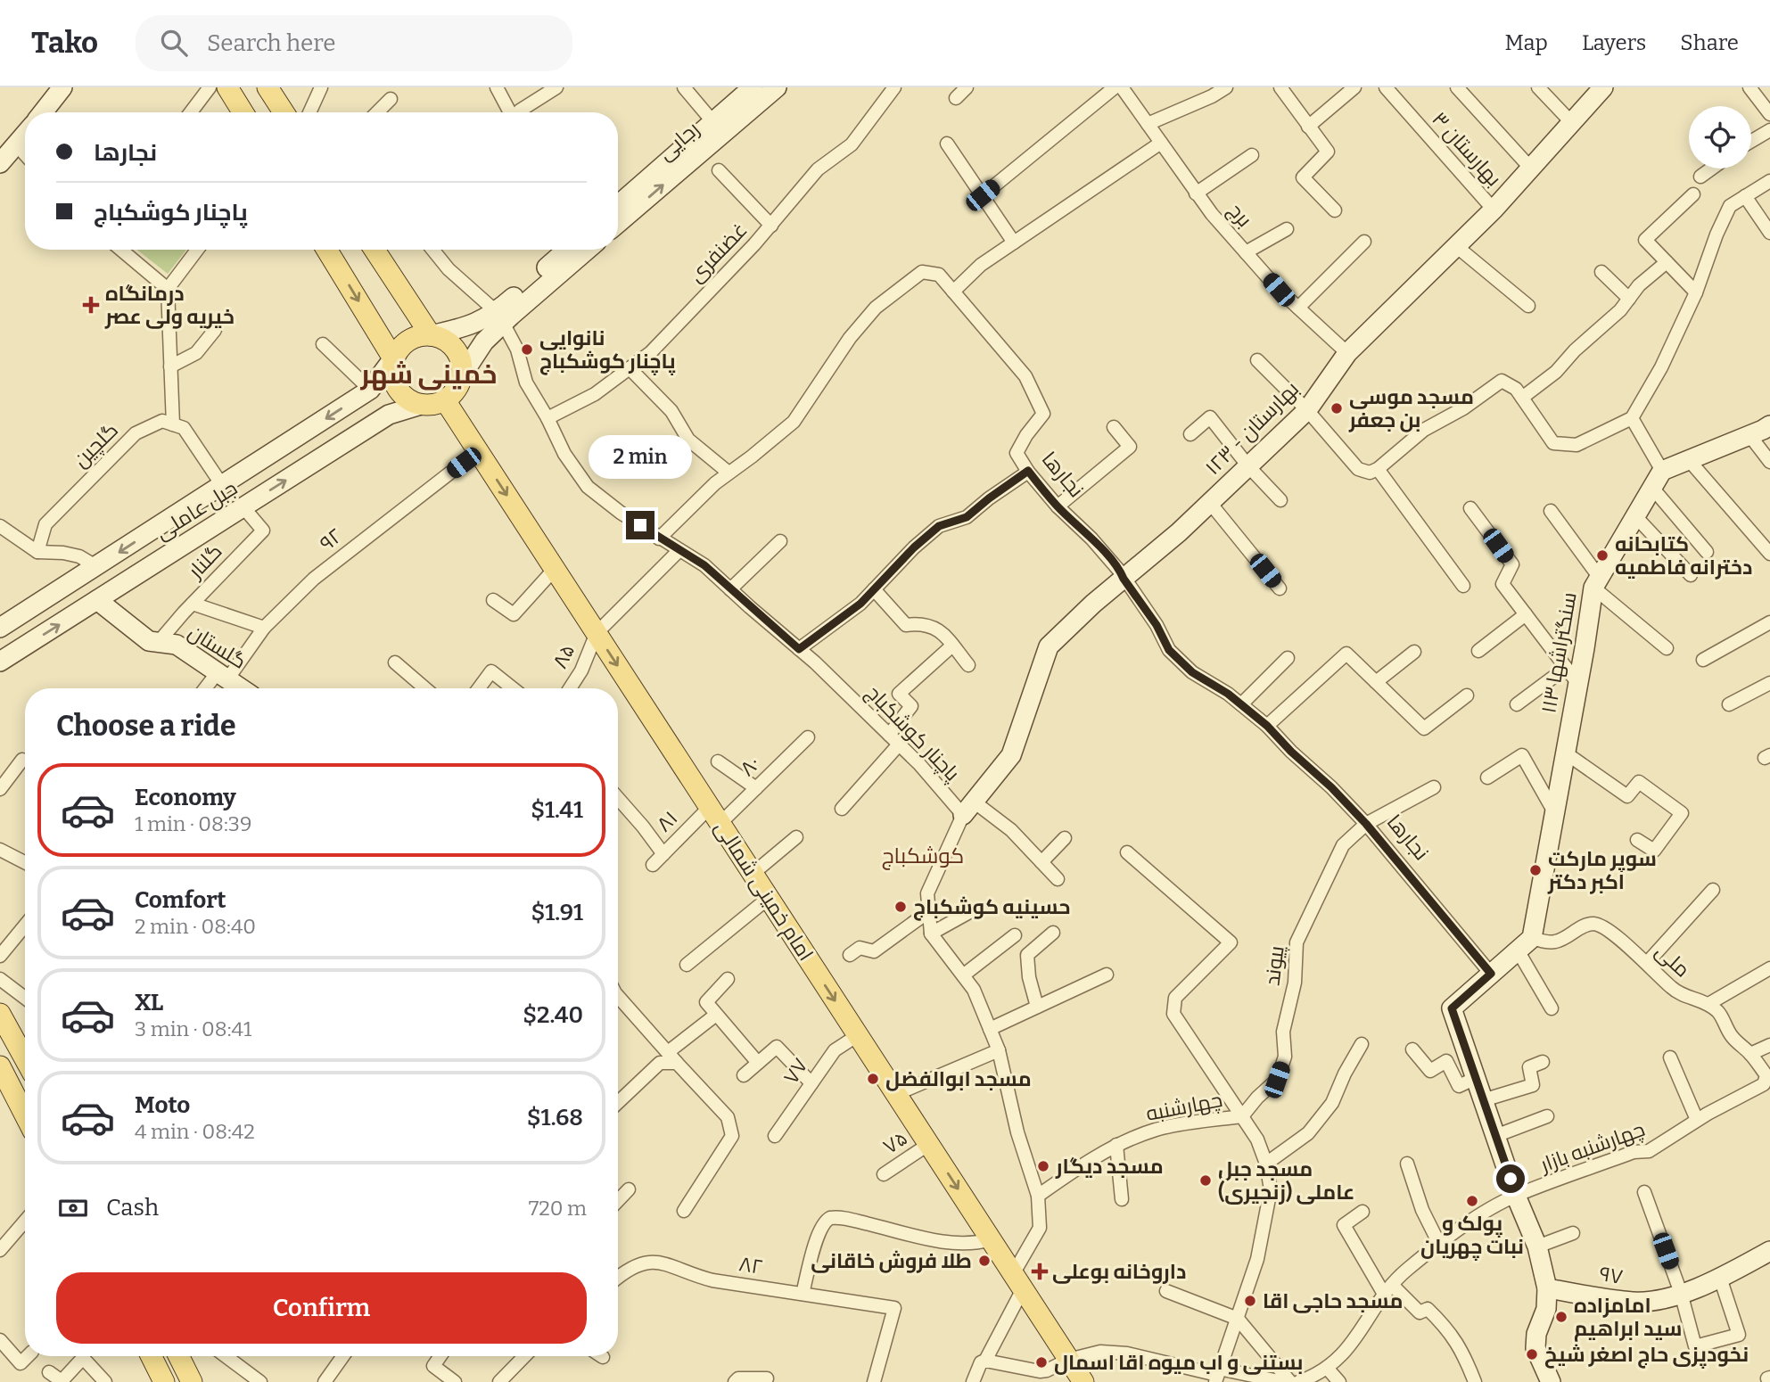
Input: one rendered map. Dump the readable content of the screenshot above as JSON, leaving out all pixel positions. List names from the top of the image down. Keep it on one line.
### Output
{"streets":{"main road":["امام خمینی شمالی"],"street":["رجایی","بهارستان ۳","برج","غضنفری","بهارستان - ۱۲۳","گلچین","نجارها","جبل عاملی","۹۲","گلنار","گلستان","سنگتراشها ۱۱۳","۸۵","پاچنار کوشکباج","۸۰","۸۱","ملی","پیوند","۷۷","چهارشنبه","۷۵","چهارشنبه بازار","۸۲","۹۷"]},"crossings":[["بهارستان ۳","بهارستان - ۱۲۳"],["برج","بهارستان - ۱۲۳"],["غضنفری","پاچنار کوشکباج"],["بهارستان - ۱۲۳","نجارها"],["بهارستان - ۱۲۳","پاچنار کوشکباج"],["نجارها","پاچنار کوشکباج"],["نجارها","پیوند"],["جبل عاملی","گلنار"],["جبل عاملی","گلستان"],["جبل عاملی","امام خمینی شمالی"],["۹۲","گلستان"],["۹۲","امام خمینی شمالی"],["گلنار","گلستان"],["سنگتراشها ۱۱۳","ملی"],["۸۵","امام خمینی شمالی"],["۸۰","۸۱"],["۸۰","امام خمینی شمالی"],["۸۱","امام خمینی شمالی"],["امام خمینی شمالی","۷۷"],["امام خمینی شمالی","۷۵"],["پیوند","چهارشنبه"]],"one_way":["امام خمینی شمالی"],"districts":["خمینی شهر","کوشکباج"],"places":{"health":["درمانگاه خیریه ولی عصر","داروخانه بوعلی"],"other":["نانوایی پاچنار کوشکباج","مسجد موسی بن جعفر","کتابحانه دخترانه فاطمیه","سوپر مارکت اکبر دکتر","حسینیه کوشکباج","مسجد ابوالفضل","مسجد دیگار","مسجد جبل عاملی (زنجیری)","پولک و نبات چهریان","طلا فروش خاقانی","مسجد حاجی اقا","امامزاده سید ابراهیم","نخودپزی حاج اصغر شیخ","بستنی و اب میوه اقا اسمال"]},"page":{"header":"Tako","search":"Search here","nav":["Map","Layers","Share"],"banner":["نجارها","پاچنار کوشکباج"],"bubble":"2 min","heading":"Choose a ride","list":[{"name":"Economy","note":"1 min · 08:39","value":"$1.41"},{"name":"Comfort","note":"2 min · 08:40","value":"$1.91"},{"name":"XL","note":"3 min · 08:41","value":"$2.40"},{"name":"Moto","note":"4 min · 08:42","value":"$1.68"}],"pay":["Cash","720 m"],"buttons":"Confirm"}}
